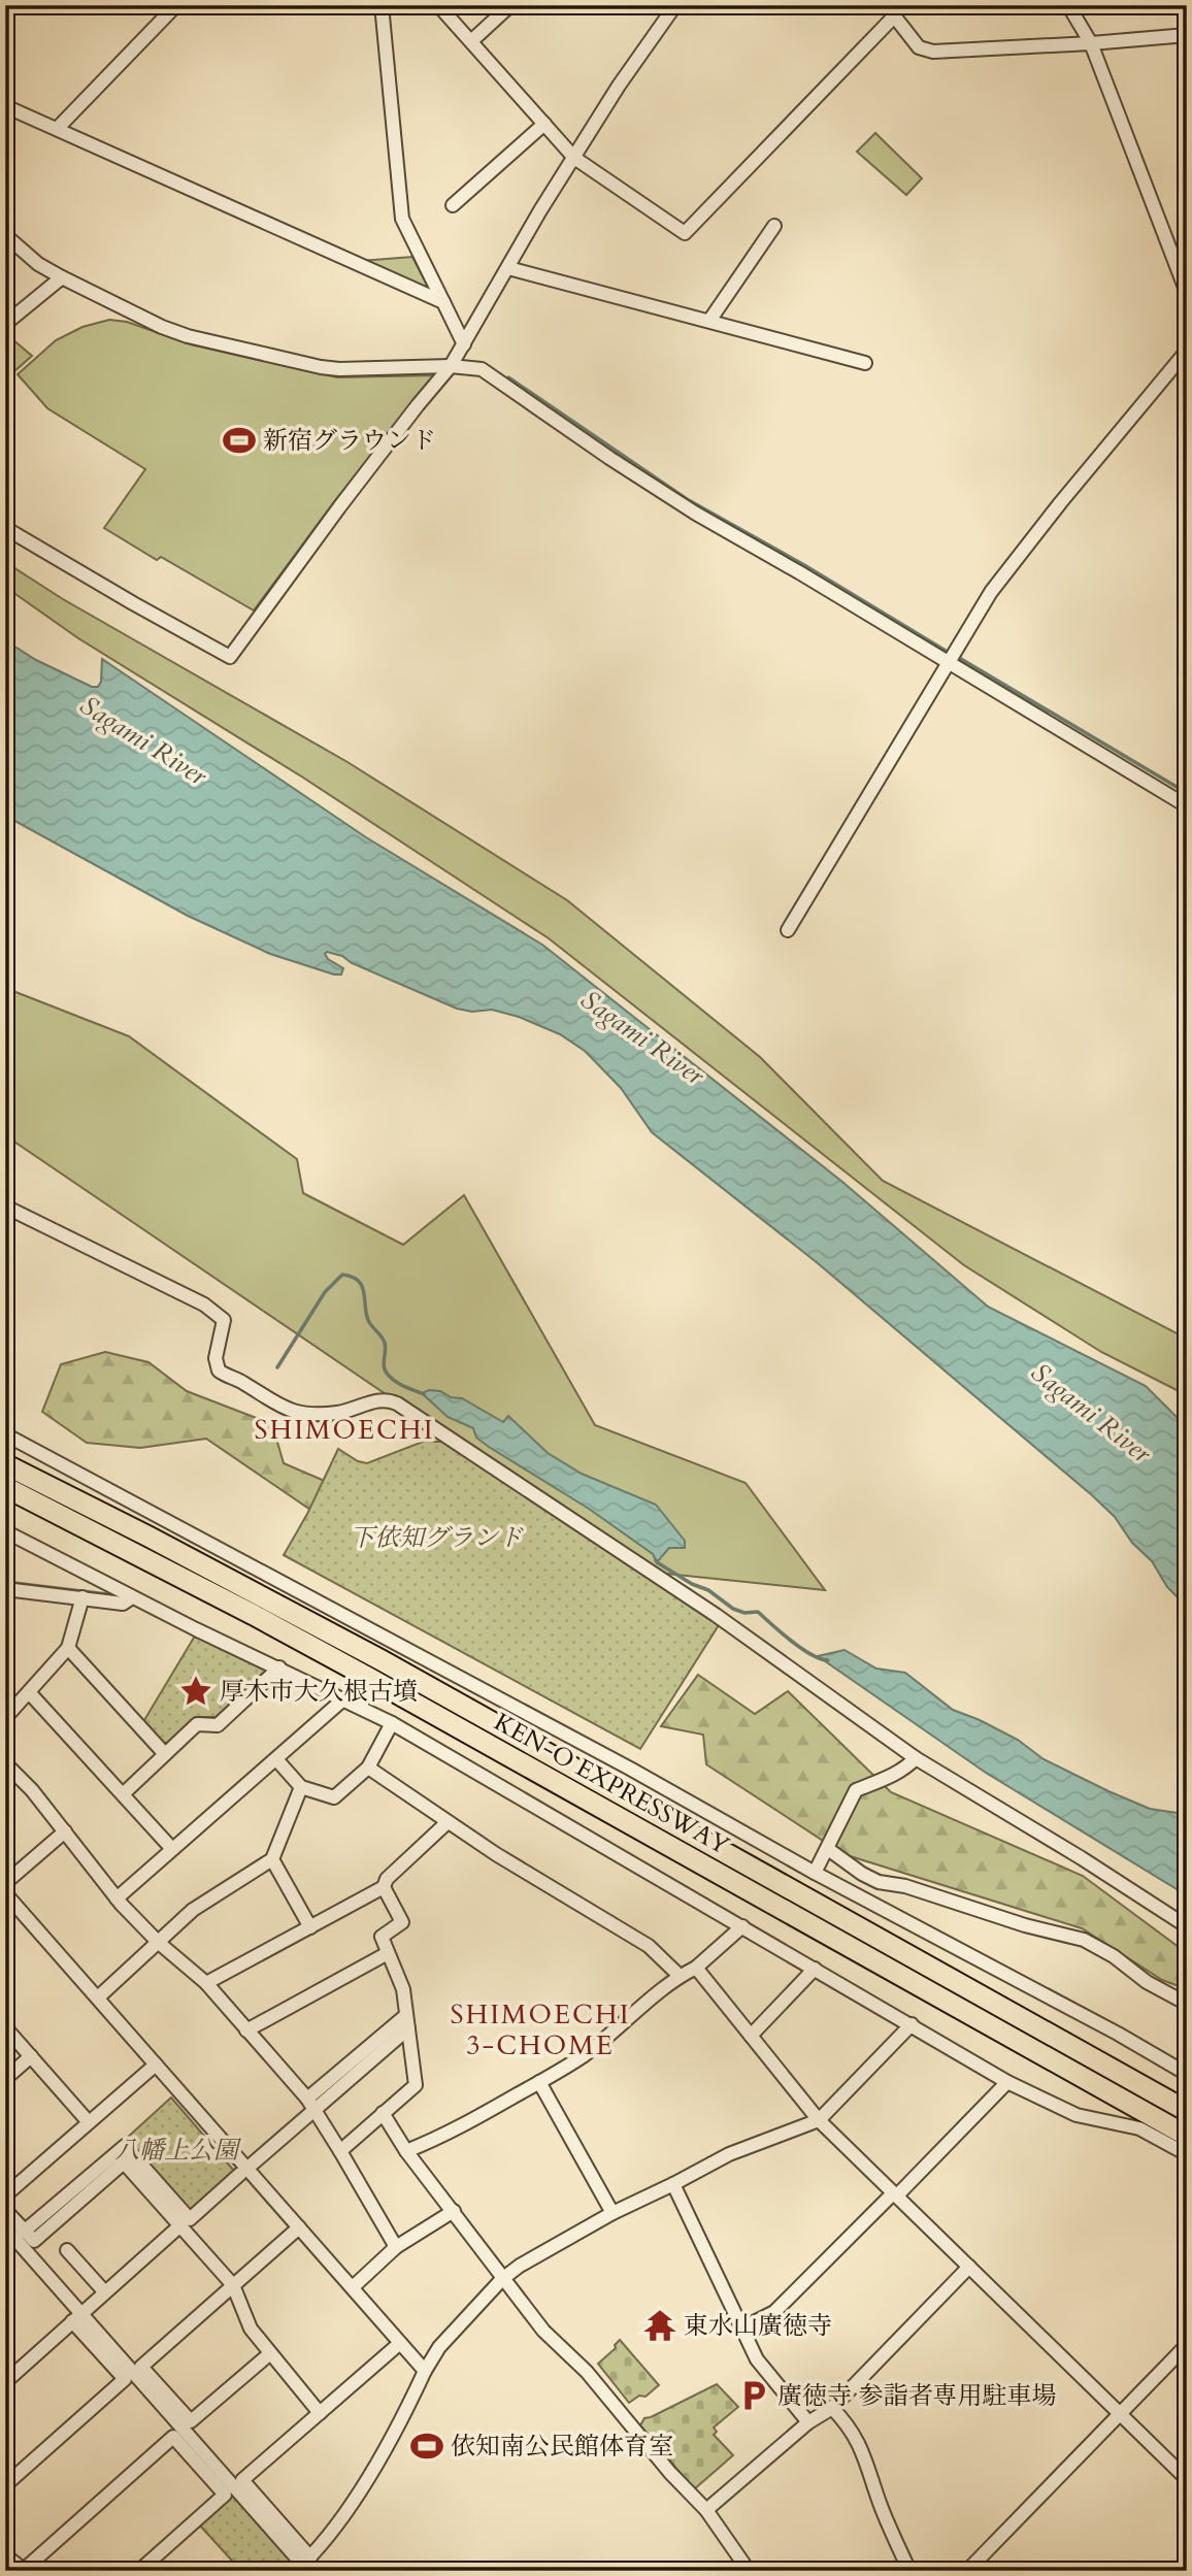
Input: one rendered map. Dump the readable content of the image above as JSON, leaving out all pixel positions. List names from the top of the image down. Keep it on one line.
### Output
{"streets":{"highway":["KEN-O EXPRESSWAY"]},"districts":["SHIMOECHI","SHIMOECHI 3-CHOME"],"water":["Sagami River"],"parks":["下依知グランド","八幡上公園"],"places":{"sports":["新宿グラウンド","依知南公民館体育室"],"place":["厚木市大久根古墳"],"temple":["東水山廣徳寺"],"parking":["廣徳寺 参詣者専用駐車場"]}}
